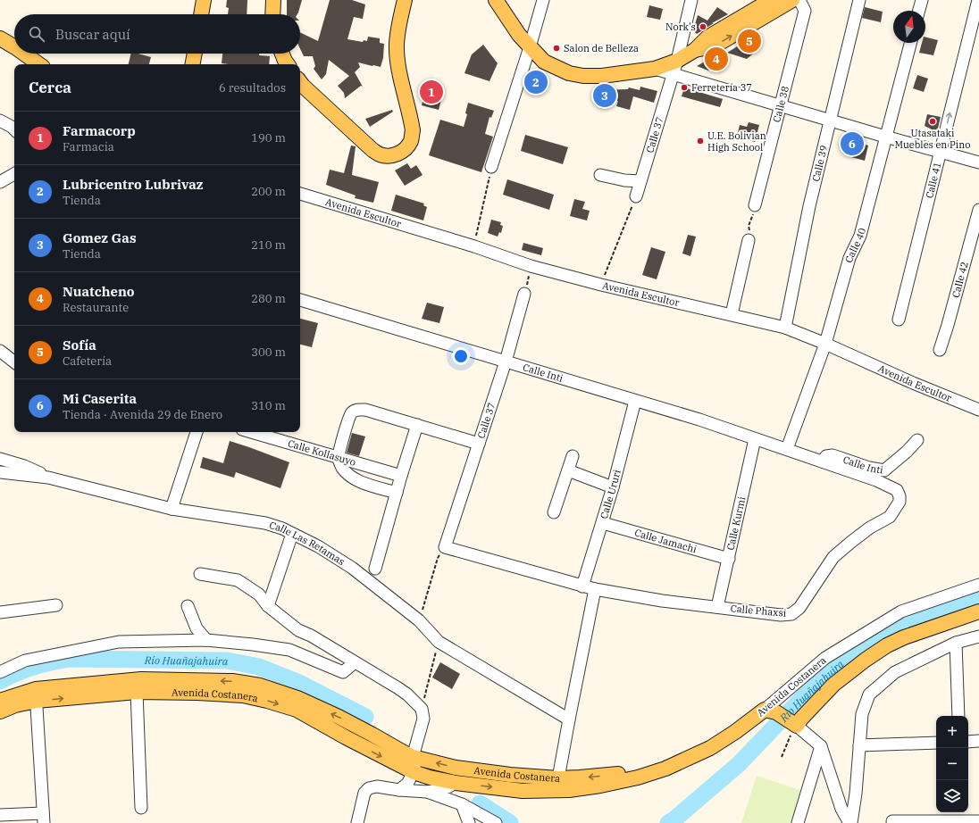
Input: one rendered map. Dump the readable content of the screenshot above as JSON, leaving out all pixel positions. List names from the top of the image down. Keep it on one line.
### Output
{"streets":{"main road":["Avenida Costanera"],"street":["Calle 38","Calle 37","Calle 39","Calle 41","Avenida Escultor","Calle 40","Calle 42","Calle Inti","Calle Kollasuyo","Calle Ururi","Calle Kurmi","Calle Jamachi","Calle Las Retamas","Calle Phaxsi"]},"crossings":[["Calle 37","Calle Inti"],["Calle 37","Calle Phaxsi"],["Calle 39","Avenida Escultor"],["Avenida Escultor","Calle 40"],["Calle 40","Calle Inti"],["Calle 40","Calle Phaxsi"],["Calle Inti","Calle Ururi"],["Calle Inti","Calle Kurmi"],["Calle Inti","Calle Phaxsi"],["Calle Ururi","Calle Jamachi"],["Calle Ururi","Calle Phaxsi"],["Calle Kurmi","Calle Jamachi"],["Calle Kurmi","Calle Phaxsi"]],"one_way":["Calle 41"],"water":["Río Huañajahuira"],"places":["Nork's","Salon de Belleza","Ferretería 37","Utasataki Muebles en Pino","U.E. Bolivian High School"],"north":"top","page":{"search":"Buscar aquí","pins":["5","4","2","1","3","6"],"heading":["Cerca","6 resultados"],"list":[{"mark":"1","name":"Farmacorp","note":"Farmacia","value":"190 m"},{"mark":"2","name":"Lubricentro Lubrivaz","note":"Tienda","value":"200 m"},{"mark":"3","name":"Gomez Gas","note":"Tienda","value":"210 m"},{"mark":"4","name":"Nuatcheno","note":"Restaurante","value":"280 m"},{"mark":"5","name":"Sofía","note":"Cafetería","value":"300 m"},{"mark":"6","name":"Mi Caserita","note":"Tienda · Avenida 29 de Enero","value":"310 m"}],"map_buttons":["+","−"]}}
